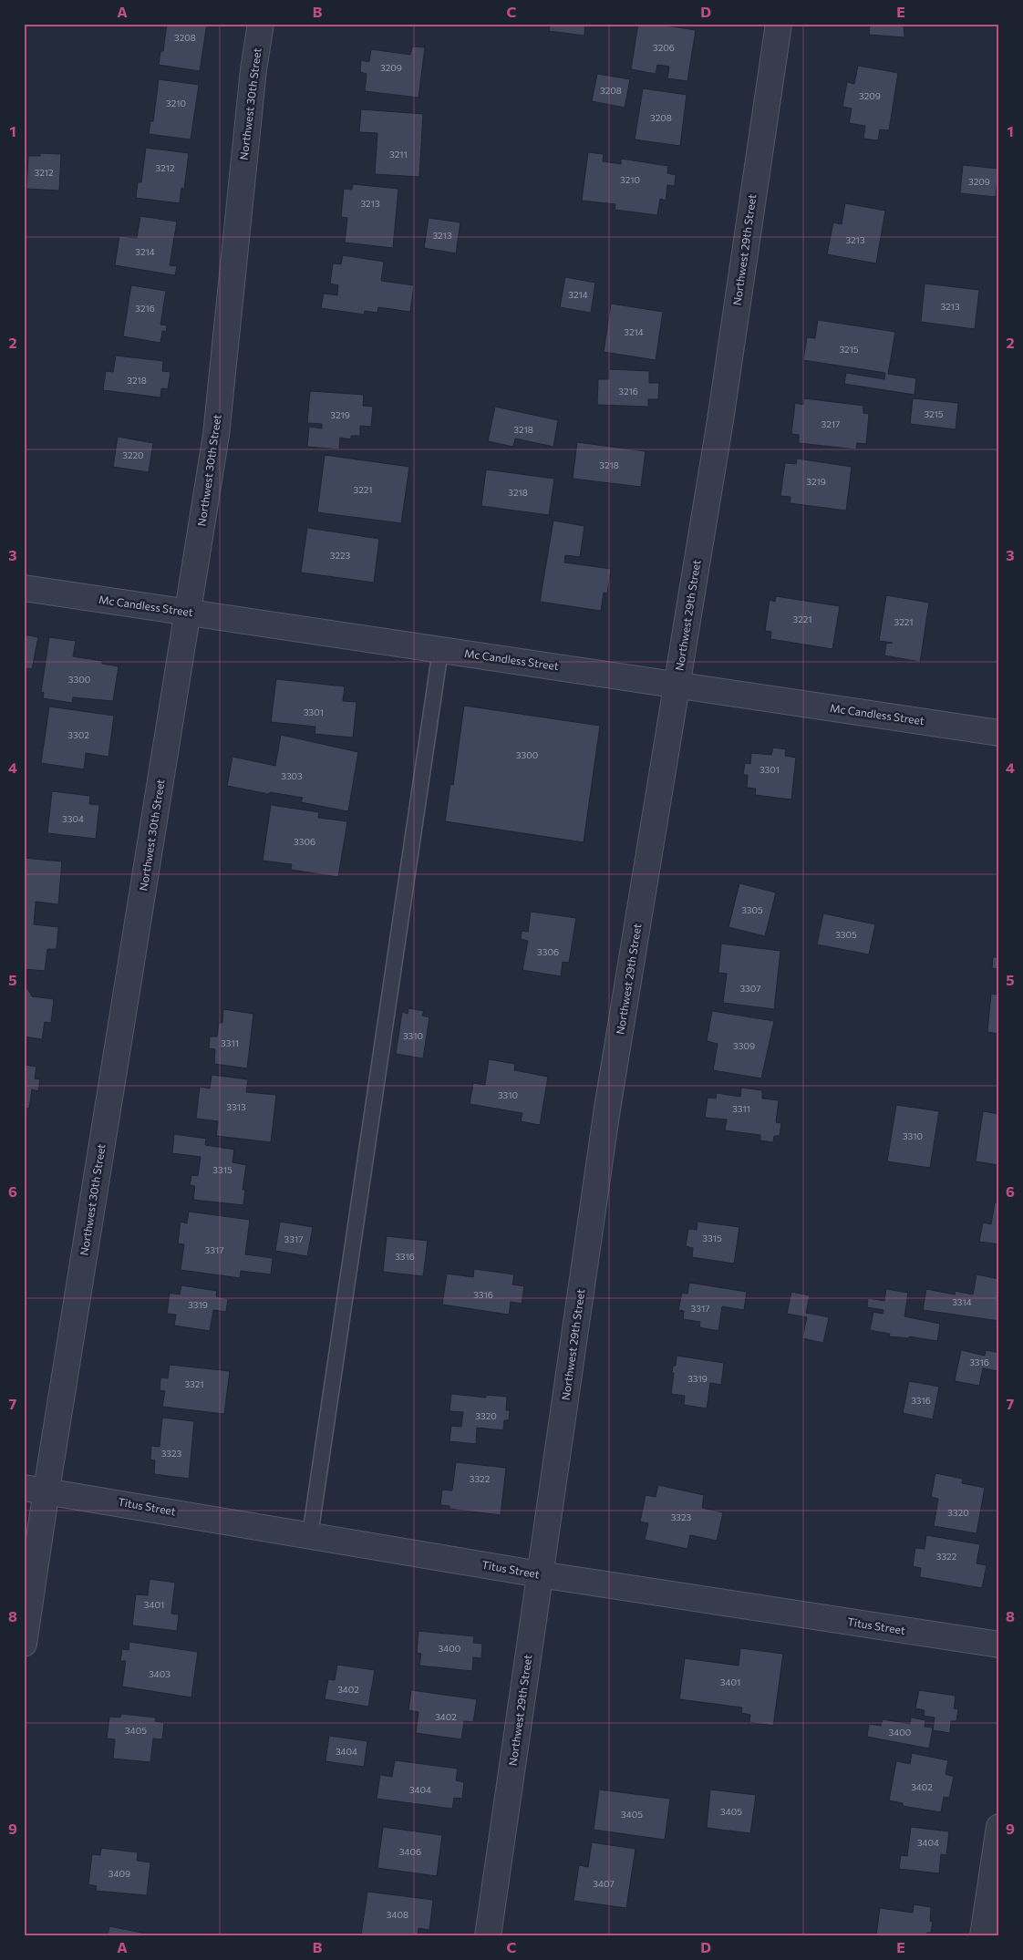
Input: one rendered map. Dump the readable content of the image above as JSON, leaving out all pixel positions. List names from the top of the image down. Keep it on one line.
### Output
{"streets":{"street":["Northwest 30th Street","Northwest 29th Street","Mc Candless Street","Titus Street"]},"crossings":[["Northwest 30th Street","Mc Candless Street"],["Northwest 30th Street","Titus Street"],["Northwest 29th Street","Mc Candless Street"],["Northwest 29th Street","Titus Street"]],"house_numbers":["3208","3206","3209","3208","3209","3210","3208","3211","3212","3212","3210","3209","3213","3213","3213","3214","3214","3213","3216","3214","3215","3218","3216","3215","3219","3217","3218","3220","3218","3219","3221","3218","3223","3221","3221","3300","3301","3302","3300","3301","3303","3304","3306","3305","3305","3306","3307","3310","3311","3309","3310","3313","3311","3310","3315","3315","3317","3317","3316","3316","3314","3319","3317","3316","3319","3321","3316","3320","3323","3322","3320","3323","3322","3401","3400","3403","3401","3402","3402","3405","3400","3404","3402","3404","3405","3405","3404","3406","3409","3407","3408"],"grid":{"columns":["A","B","C","D","E"],"rows":["1","2","3","4","5","6","7","8","9"]}}
